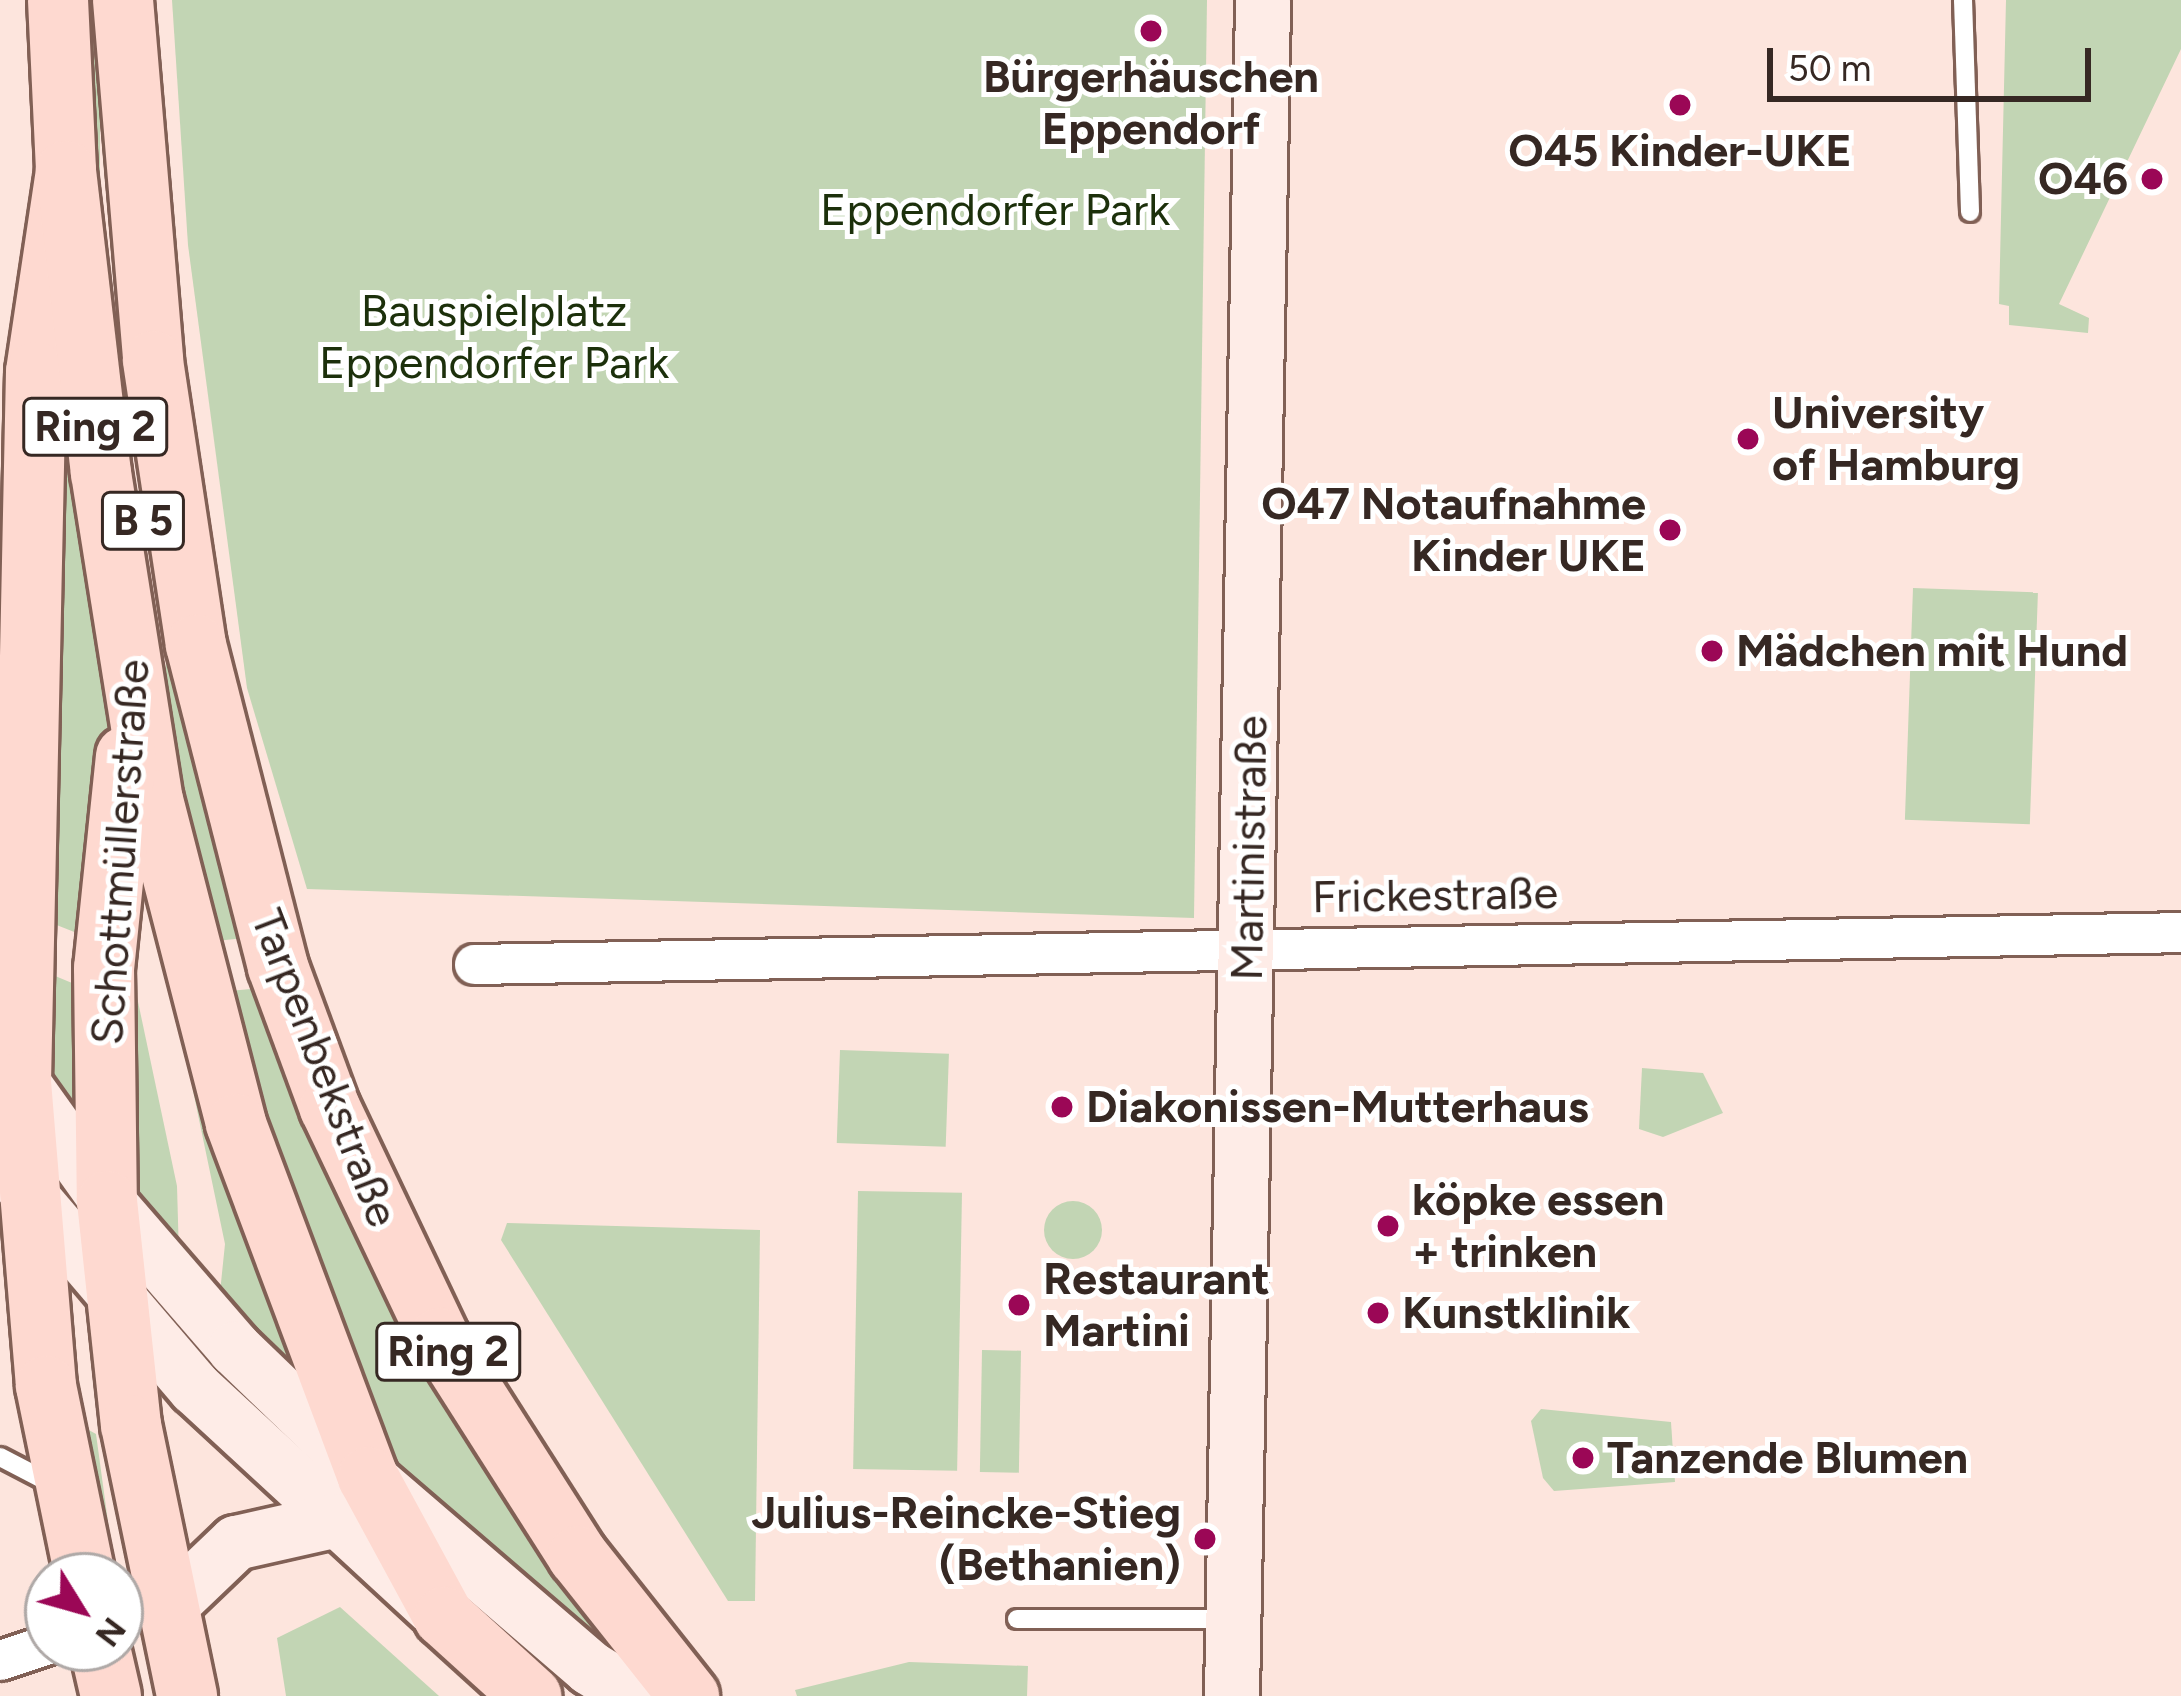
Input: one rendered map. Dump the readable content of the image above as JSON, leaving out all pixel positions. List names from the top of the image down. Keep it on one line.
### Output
{"streets":{"main road":["Ring 2","B 5","Schottmüllerstraße","Tarpenbekstraße"],"street":["Martinistraße","Frickestraße"]},"crossings":[["Ring 2","B 5"],["Ring 2","Schottmüllerstraße"],["Ring 2","Tarpenbekstraße"],["B 5","Schottmüllerstraße"],["B 5","Tarpenbekstraße"],["Martinistraße","Frickestraße"],["Schottmüllerstraße","Tarpenbekstraße"]],"parks":["Eppendorfer Park","Bauspielplatz Eppendorfer Park"],"places":["Bürgerhäuschen Eppendorf","O45 Kinder-UKE","O46","University of Hamburg","O47 Notaufnahme Kinder UKE","Mädchen mit Hund","Diakonissen-Mutterhaus","köpke essen + trinken","Restaurant Martini","Kunstklinik","Tanzende Blumen","Julius-Reincke-Stieg (Bethanien)"],"scale_bar":"50 m","north":"bottom right"}
